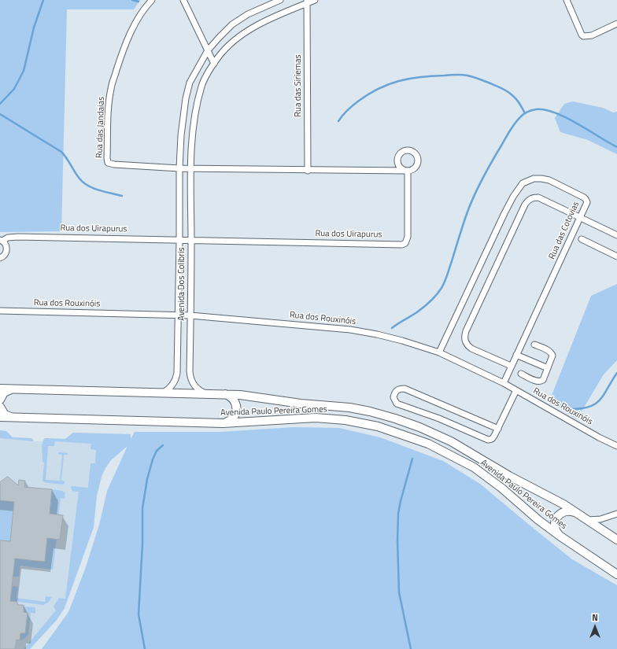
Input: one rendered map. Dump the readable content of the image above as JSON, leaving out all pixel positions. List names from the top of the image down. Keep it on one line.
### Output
{"streets":{"main road":["Avenida Paulo Pereira Gomes"],"street":["Rua das Siriemas","Rua das Jandaias","Rua dos Uirapurus","Rua das Cotovias","Avenida Dos Colibris","Rua dos Rouxinóis"]},"crossings":[["Rua das Siriemas","Rua dos Uirapurus"],["Rua das Siriemas","Avenida Dos Colibris"],["Rua das Jandaias","Rua dos Uirapurus"],["Rua das Jandaias","Avenida Dos Colibris"],["Rua dos Uirapurus","Avenida Dos Colibris"],["Rua das Cotovias","Rua dos Rouxinóis"],["Avenida Dos Colibris","Rua dos Rouxinóis"],["Avenida Dos Colibris","Avenida Paulo Pereira Gomes"]],"north":"top"}
